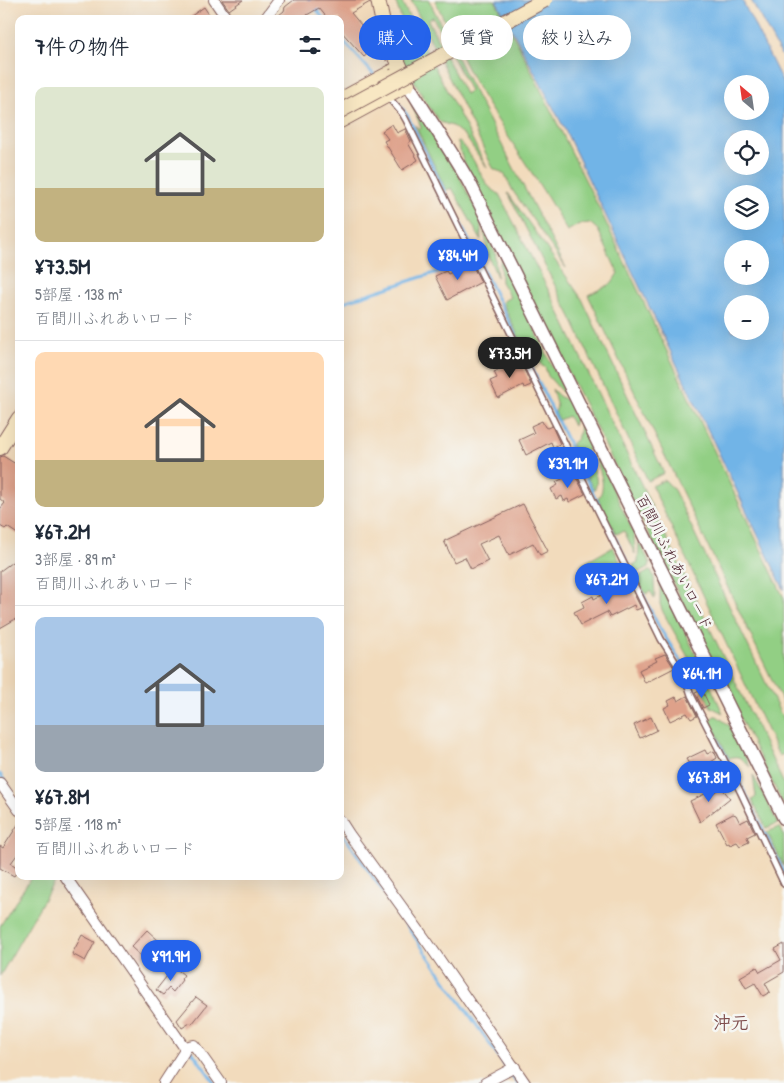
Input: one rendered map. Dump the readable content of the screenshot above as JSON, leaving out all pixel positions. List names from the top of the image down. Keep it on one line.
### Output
{"streets":{"street":["百間川ふれあいロード"]},"districts":["沖元"],"north":"top left","page":{"chip":["購入","賃貸","絞り込み"],"heading":"7件の物件","map_buttons":["+","−"],"list":[{"name":"¥73.5M","note":"5部屋 · 138 m² · 百間川ふれあいロード"},{"name":"¥67.2M","note":"3部屋 · 89 m² · 百間川ふれあいロード"},{"name":"¥67.8M","note":"5部屋 · 118 m² · 百間川ふれあいロード"}],"price":["¥84.4M","¥73.5M","¥39.1M","¥67.2M","¥64.1M","¥67.8M","¥91.9M"]}}
